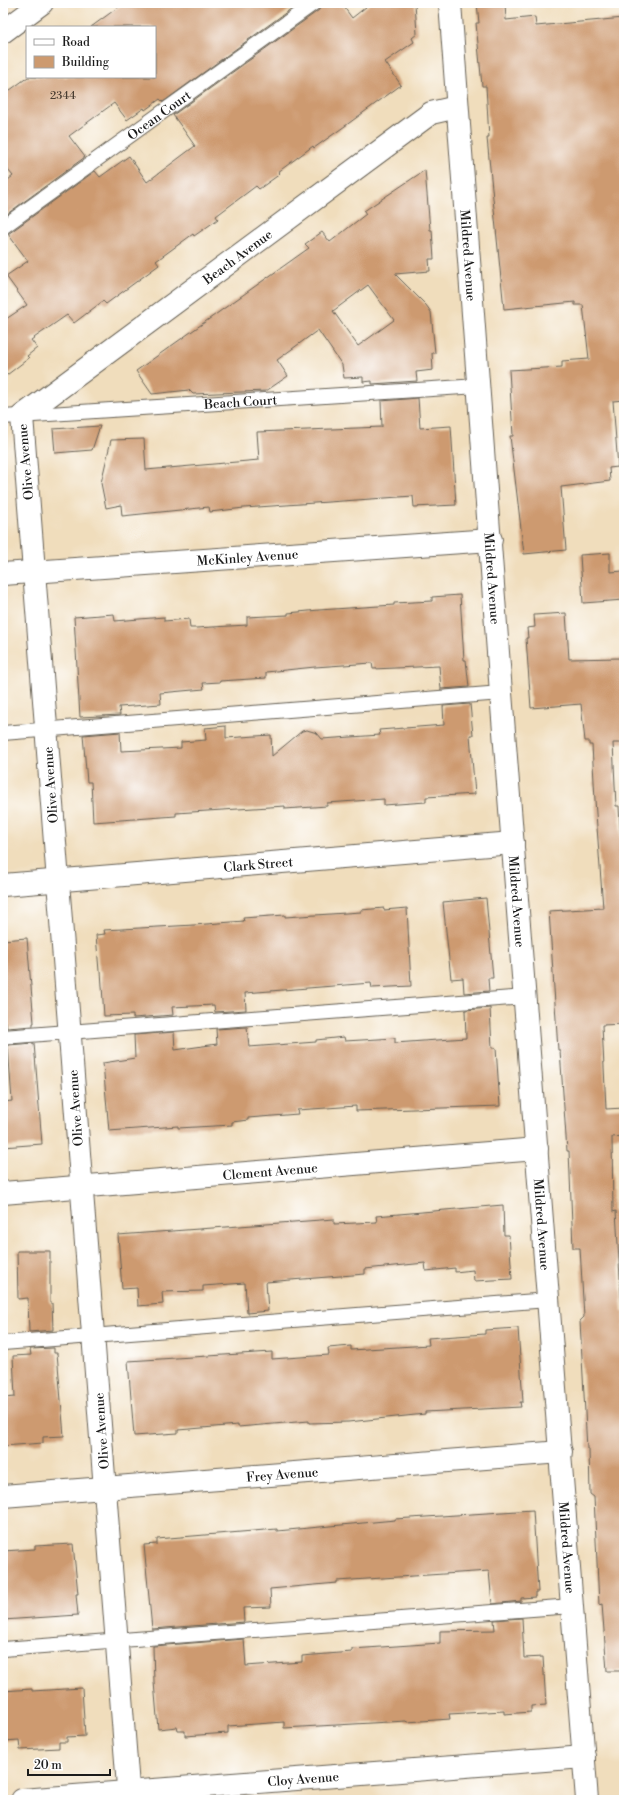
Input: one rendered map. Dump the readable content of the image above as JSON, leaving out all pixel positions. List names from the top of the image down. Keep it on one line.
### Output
{"streets":{"street":["Mildred Avenue","Beach Avenue","Olive Avenue","McKinley Avenue","Clark Street","Clement Avenue","Frey Avenue","Cloy Avenue"],"lane":["Ocean Court","Beach Court"]},"crossings":[["Mildred Avenue","Beach Avenue"],["Mildred Avenue","Beach Court"],["Mildred Avenue","McKinley Avenue"],["Mildred Avenue","Clark Street"],["Mildred Avenue","Clement Avenue"],["Mildred Avenue","Frey Avenue"],["Mildred Avenue","Cloy Avenue"],["Beach Avenue","Beach Court"],["Beach Avenue","Olive Avenue"],["Beach Court","Olive Avenue"],["Olive Avenue","McKinley Avenue"],["Olive Avenue","Clark Street"],["Olive Avenue","Clement Avenue"],["Olive Avenue","Frey Avenue"],["Olive Avenue","Cloy Avenue"]],"house_numbers":["2344"],"legend":["Road","Building"],"scale_bar":"20 m"}
